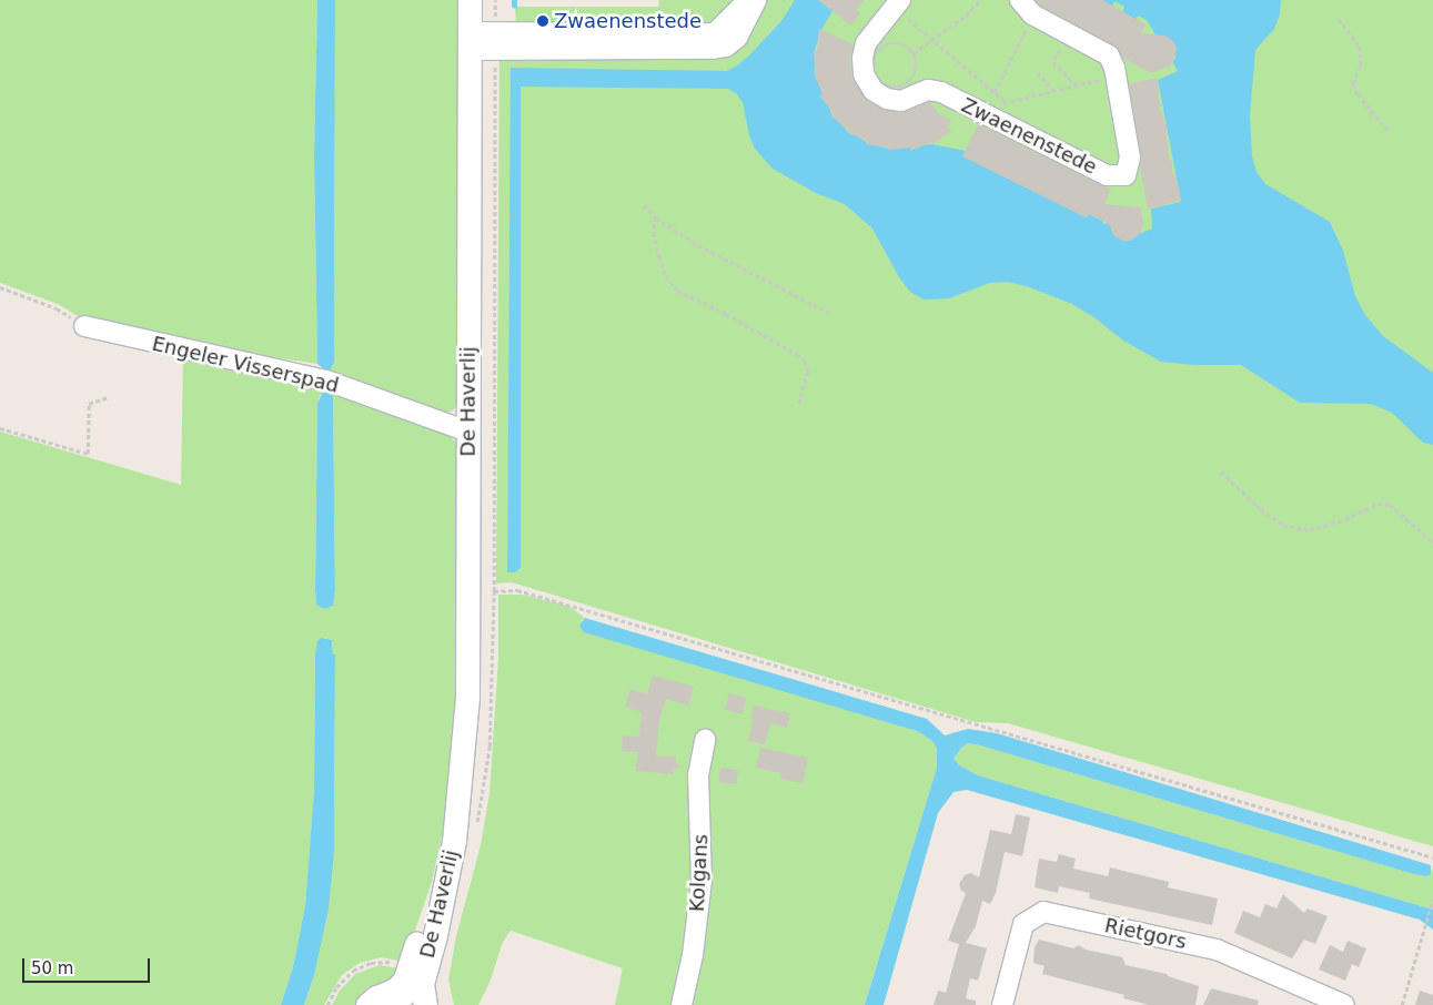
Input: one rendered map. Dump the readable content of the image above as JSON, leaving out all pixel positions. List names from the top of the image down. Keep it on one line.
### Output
{"streets":{"street":["Zwaenenstede","Engeler Visserspad","De Haverlij","Kolgans","Rietgors"]},"crossings":[["Engeler Visserspad","De Haverlij"]],"places":["Zwaenenstede"],"scale_bar":"50 m"}
